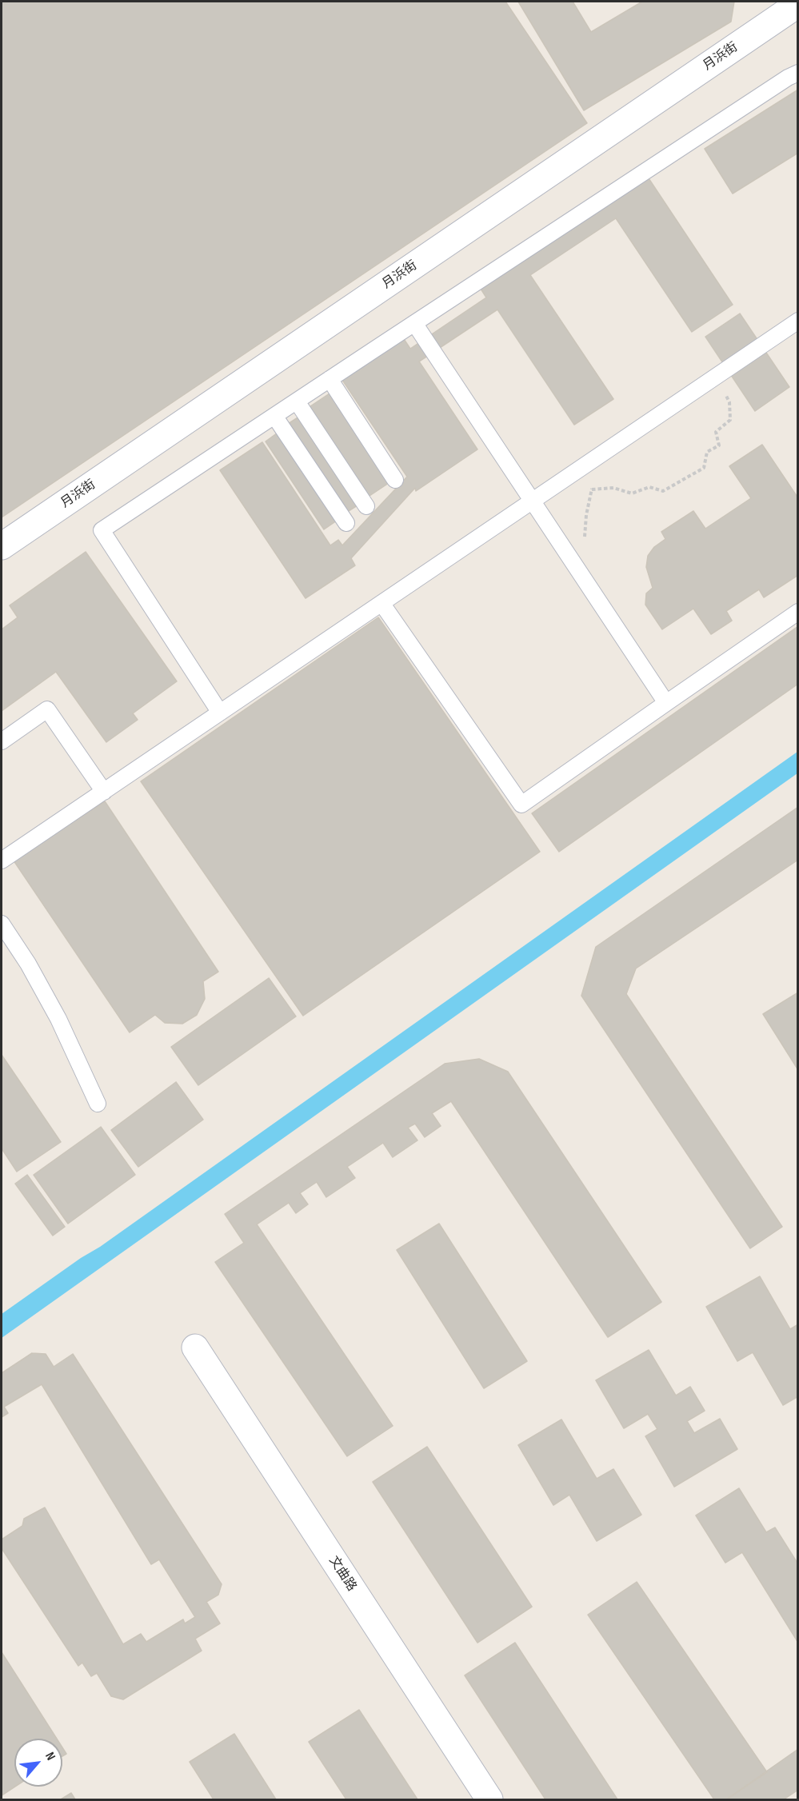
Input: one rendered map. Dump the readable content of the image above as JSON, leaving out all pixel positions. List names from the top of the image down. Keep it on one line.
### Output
{"streets":{"street":["月浜街","文曲路"]},"north":"top right"}
